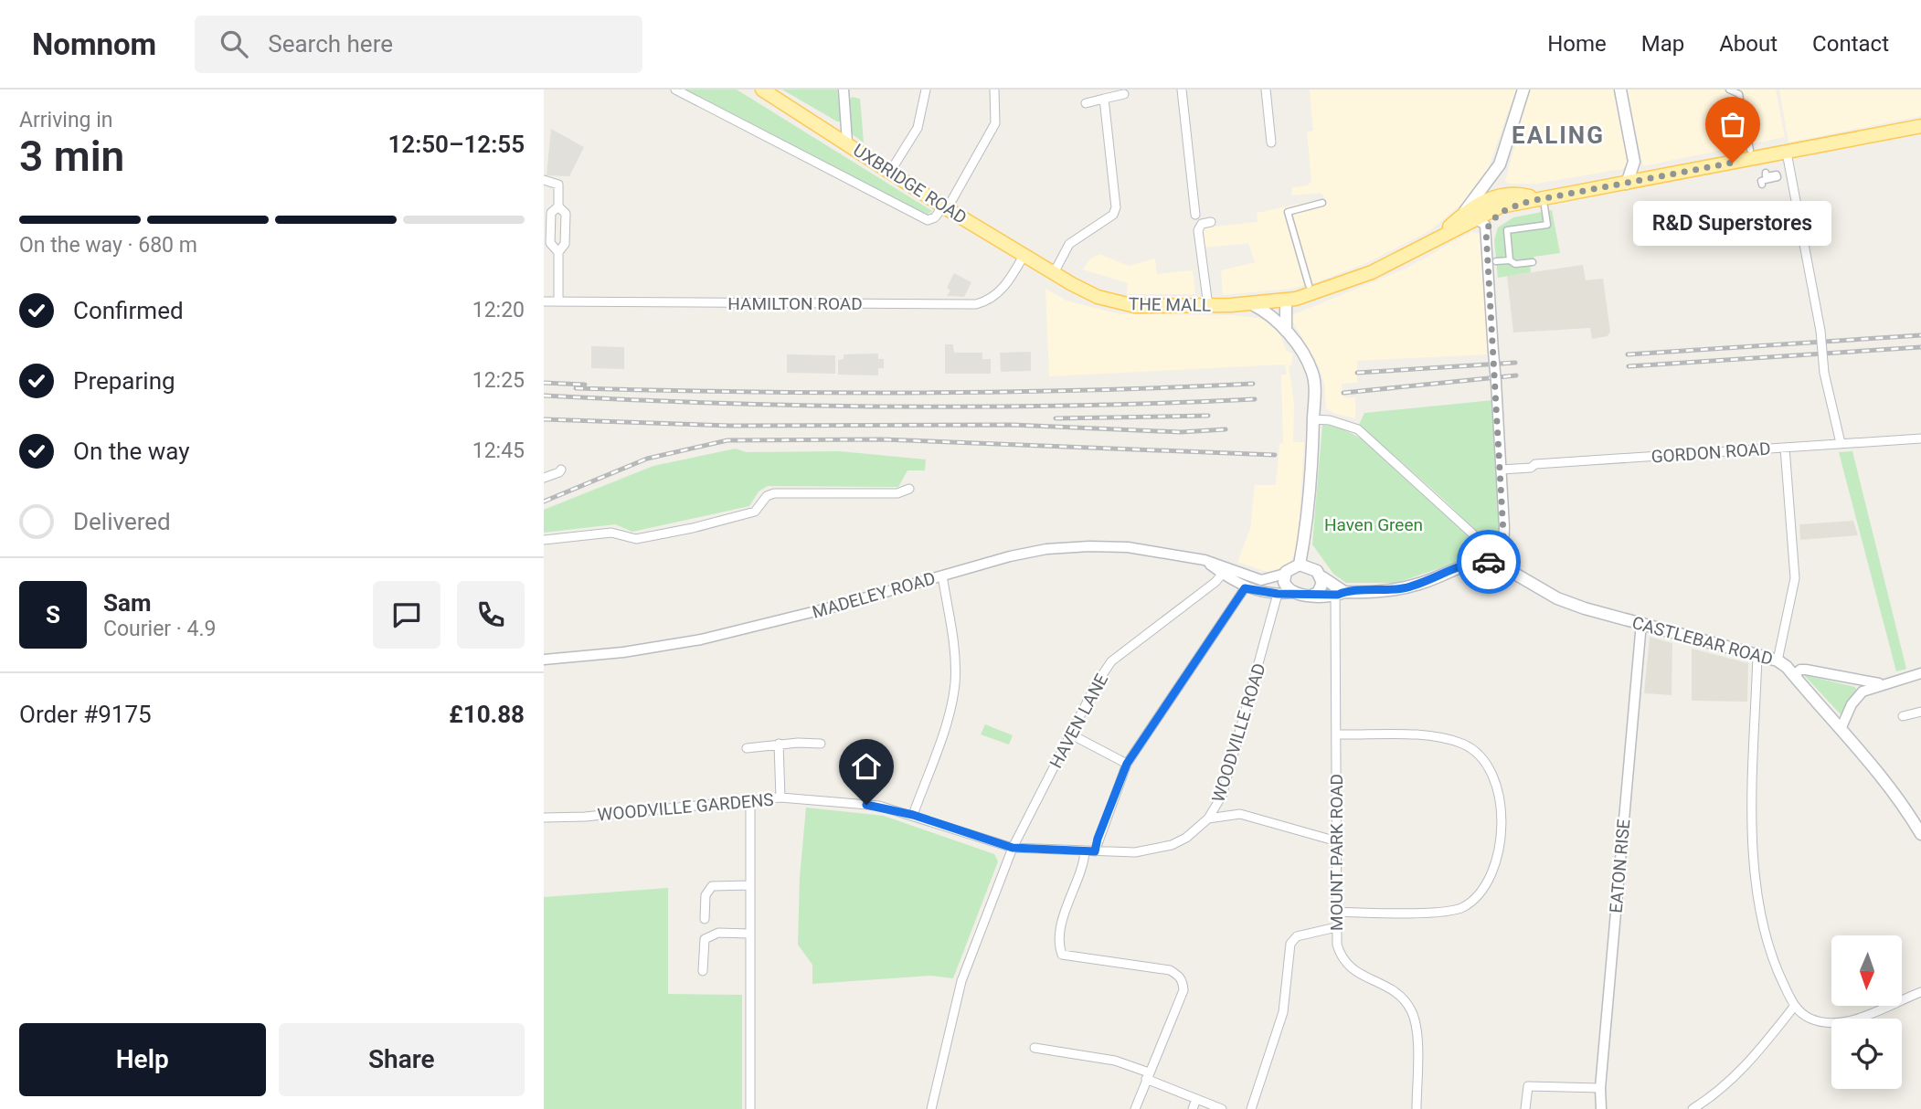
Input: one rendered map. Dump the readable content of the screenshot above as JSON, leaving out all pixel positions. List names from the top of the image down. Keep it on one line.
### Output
{"streets":{"main road":["UXBRIDGE ROAD","THE MALL","CASTLEBAR ROAD"],"street":["HAMILTON ROAD","GORDON ROAD","MADELEY ROAD","HAVEN LANE","WOODVILLE ROAD","WOODVILLE GARDENS","MOUNT PARK ROAD","EATON RISE"]},"crossings":[["UXBRIDGE ROAD","HAMILTON ROAD"],["UXBRIDGE ROAD","THE MALL"],["MADELEY ROAD","HAVEN LANE"],["MADELEY ROAD","WOODVILLE ROAD"],["CASTLEBAR ROAD","EATON RISE"],["HAVEN LANE","WOODVILLE ROAD"],["HAVEN LANE","WOODVILLE GARDENS"],["WOODVILLE ROAD","WOODVILLE GARDENS"]],"districts":["EALING"],"parks":["Haven Green"],"places":["R&D Superstores"],"north":"bottom","page":{"header":"Nomnom","search":"Search here","nav":["Home","Map","About","Contact"],"heading":["3 min","Arriving in","12:50–12:55"],"panel":["Sam","Courier · 4.9","Order #9175","£10.88"],"bar":"On the way · 680 m","bubble":"R&D Superstores","list":[["Confirmed","12:20"],["Preparing","12:25"],["On the way","12:45"],"Delivered"],"round":"S","buttons":["Help","Share"]}}
